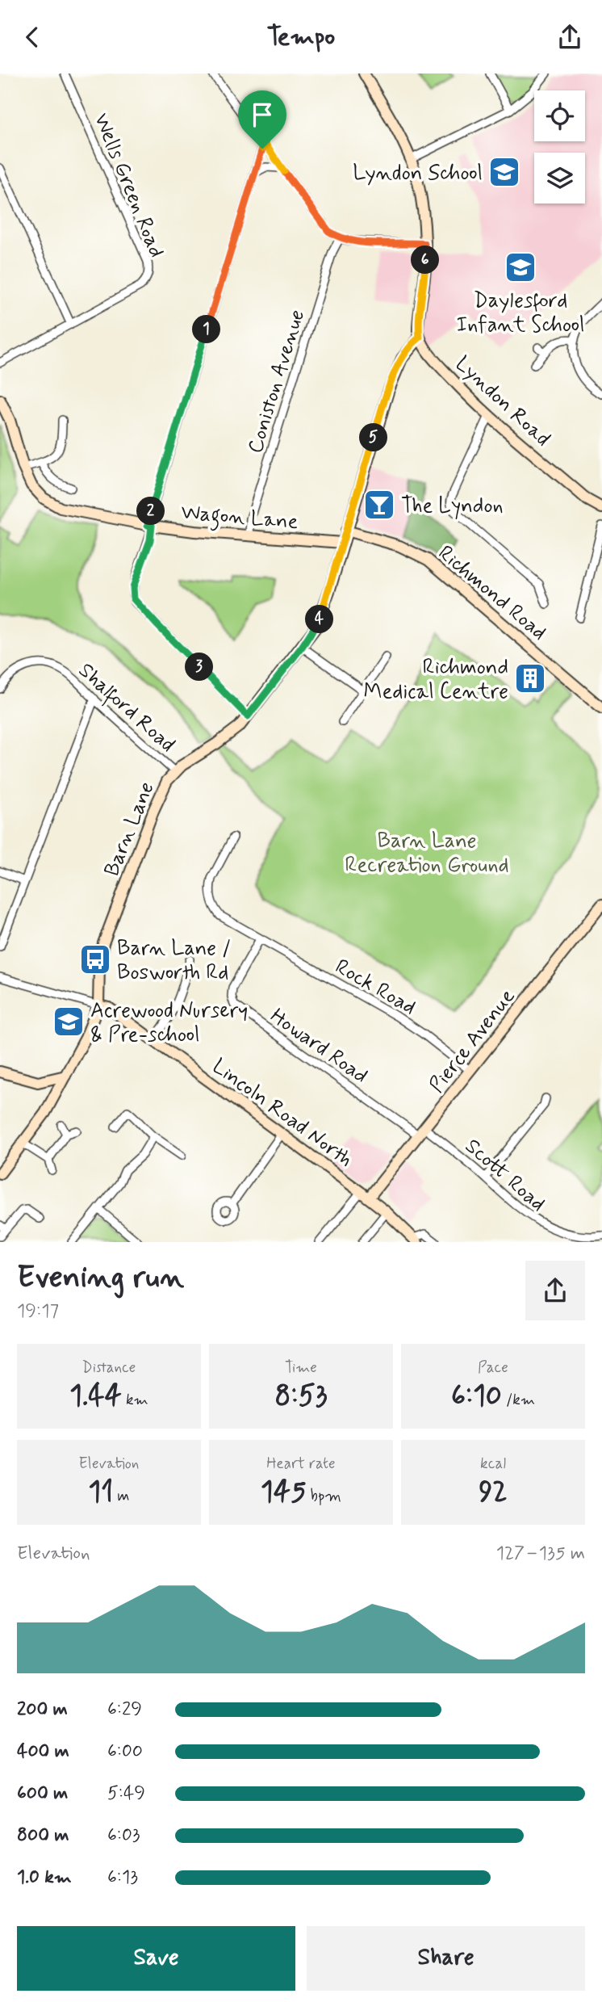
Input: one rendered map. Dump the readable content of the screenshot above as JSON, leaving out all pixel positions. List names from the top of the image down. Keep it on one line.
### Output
{"streets":{"street":["Wells Green Road","Coniston Avenue","Lyndon Road","Wagon Lane","Richmond Road","Shalford Road","Barn Lane","Rock Road","Pierce Avenue","Howard Road","Lincoln Road North","Scott Road"]},"crossings":[["Coniston Avenue","Wagon Lane"],["Lyndon Road","Barn Lane"],["Wagon Lane","Barn Lane"],["Richmond Road","Barn Lane"],["Shalford Road","Barn Lane"],["Barn Lane","Lincoln Road North"],["Rock Road","Pierce Avenue"],["Rock Road","Howard Road"],["Pierce Avenue","Howard Road"],["Pierce Avenue","Lincoln Road North"],["Pierce Avenue","Scott Road"],["Howard Road","Scott Road"]],"parks":["Barn Lane Recreation Ground"],"places":{"school or university":["Lyndon School","Daylesford Infant School","Acrewood Nursery & Pre-school"],"bar":["The Lyndon"],"building":["Richmond Medical Centre"],"bus stop":["Barn Lane / Bosworth Rd"]},"page":{"header":"Tempo","pins":["6","1","5","2","4","3"],"heading":["Evening run","19:17"],"stats":[["Distance","1.44 km"],["Time","8:53"],["Pace","6:10 /km"],["Elevation","11 m"],["Heart rate","145 bpm"],["kcal","92"]],"chart":["Elevation","127–135 m"],"list":[{"name":"200 m","note":"6:29"},{"name":"400 m","note":"6:00"},{"name":"600 m","note":"5:49"},{"name":"800 m","note":"6:03"},{"name":"1.0 km","note":"6:13"}],"buttons":["Save","Share"]}}
